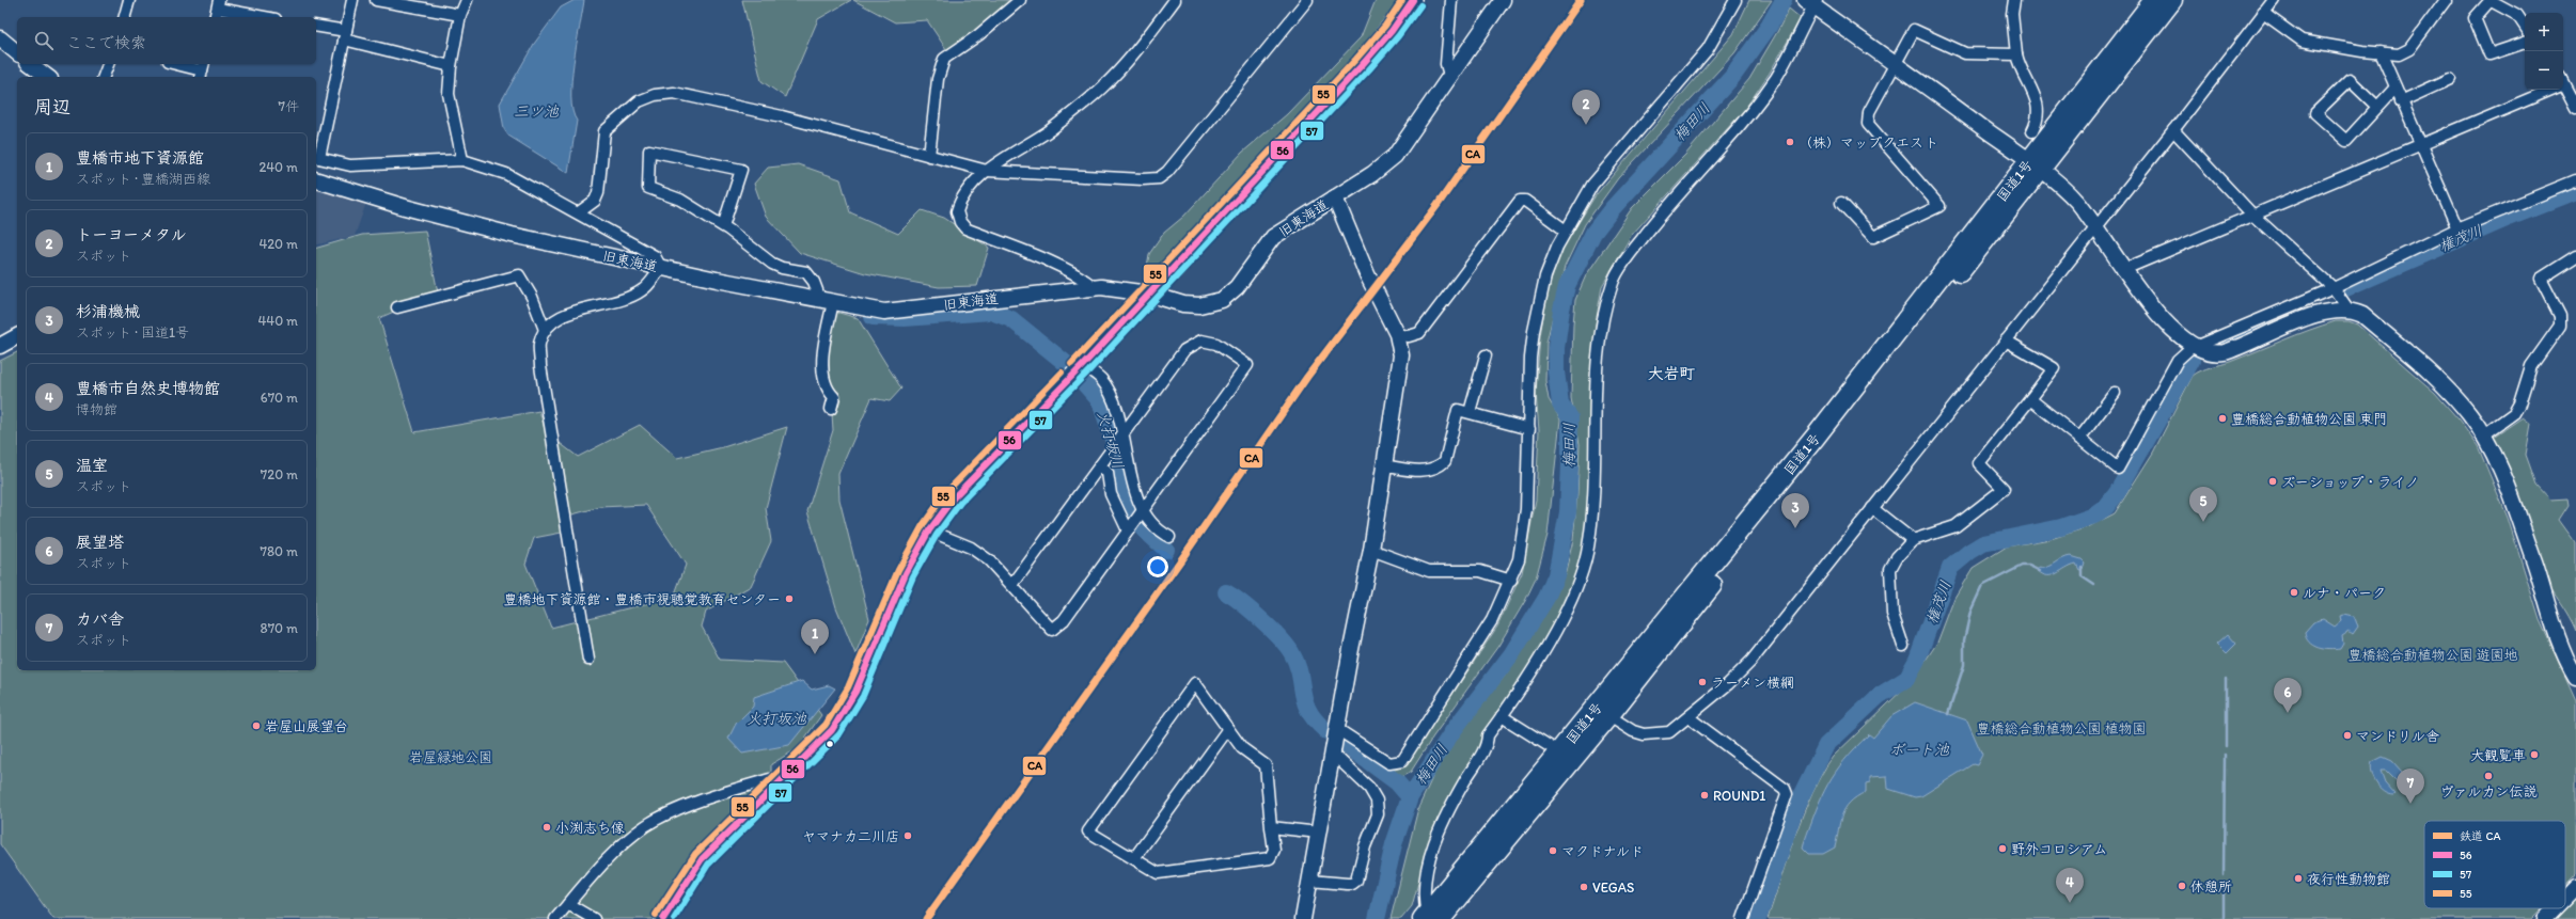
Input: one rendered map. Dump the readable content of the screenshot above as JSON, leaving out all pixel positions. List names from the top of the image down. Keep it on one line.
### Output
{"streets":{"highway":["国道1号"],"street":["旧東海道"]},"districts":["大岩町"],"water":["三ツ池","梅田川","権茂川","火打坂川","火打坂池","ボート池"],"parks":["豊橋総合動植物公園 遊園地","豊橋総合動植物公園 植物園","岩屋緑地公園"],"places":["（株）マップクエスト","豊橋総合動植物公園 東門","ズーショップ・ライノ","ルナ・パーク","豊橋地下資源館・豊橋市視聴覚教育センター","ラーメン横綱","岩屋山展望台","マンドリル舎","大観覧車","ヴァルカン伝説","ROUND1","小渕志ち像","ヤマナカ二川店","野外コロシアム","マクドナルド","夜行性動物館","休憩所","VEGAS"],"lines":["rail line CA","transit line 56","transit line 55","transit line 57"],"legend":["鉄道 CA","56","57","55"],"page":{"map_buttons":["+","−"],"search":"ここで検索","heading":["周辺","7件"],"pins":["2","5","3","1","6","7","4"],"list":[{"mark":"1","name":"豊橋市地下資源館","note":"スポット · 豊橋湖西線","value":"240 m"},{"mark":"2","name":"トーヨーメタル","note":"スポット","value":"420 m"},{"mark":"3","name":"杉浦機械","note":"スポット · 国道1号","value":"440 m"},{"mark":"4","name":"豊橋市自然史博物館","note":"博物館","value":"670 m"},{"mark":"5","name":"温室","note":"スポット","value":"720 m"},{"mark":"6","name":"展望塔","note":"スポット","value":"780 m"},{"mark":"7","name":"カバ舎","note":"スポット","value":"870 m"}]}}
